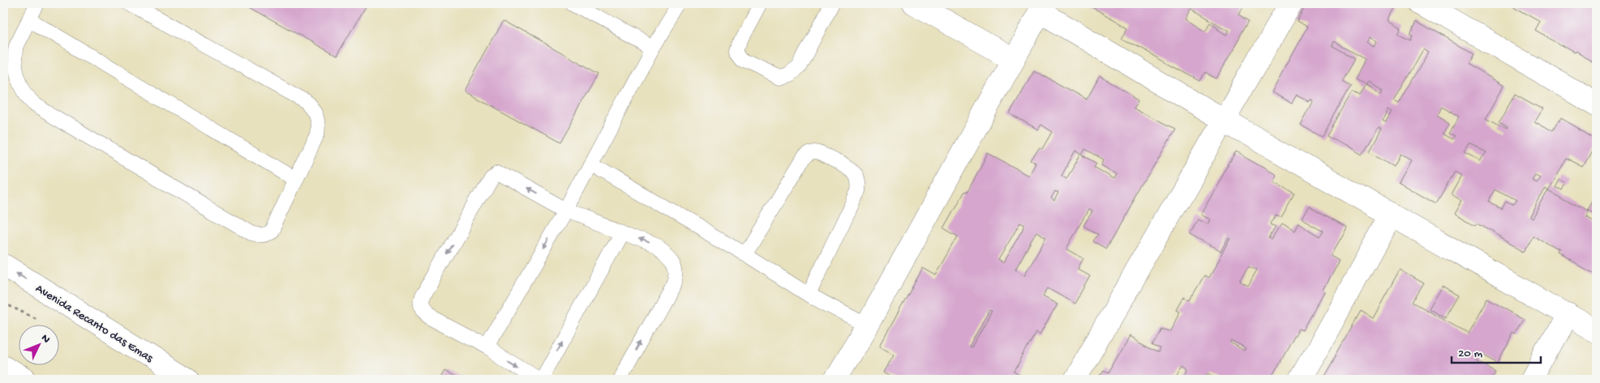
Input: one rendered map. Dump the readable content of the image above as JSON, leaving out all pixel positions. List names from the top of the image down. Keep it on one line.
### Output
{"streets":{"street":["Avenida Recanto das Emas"]},"one_way":["Avenida Recanto das Emas"],"scale_bar":"20 m","north":"top right"}
